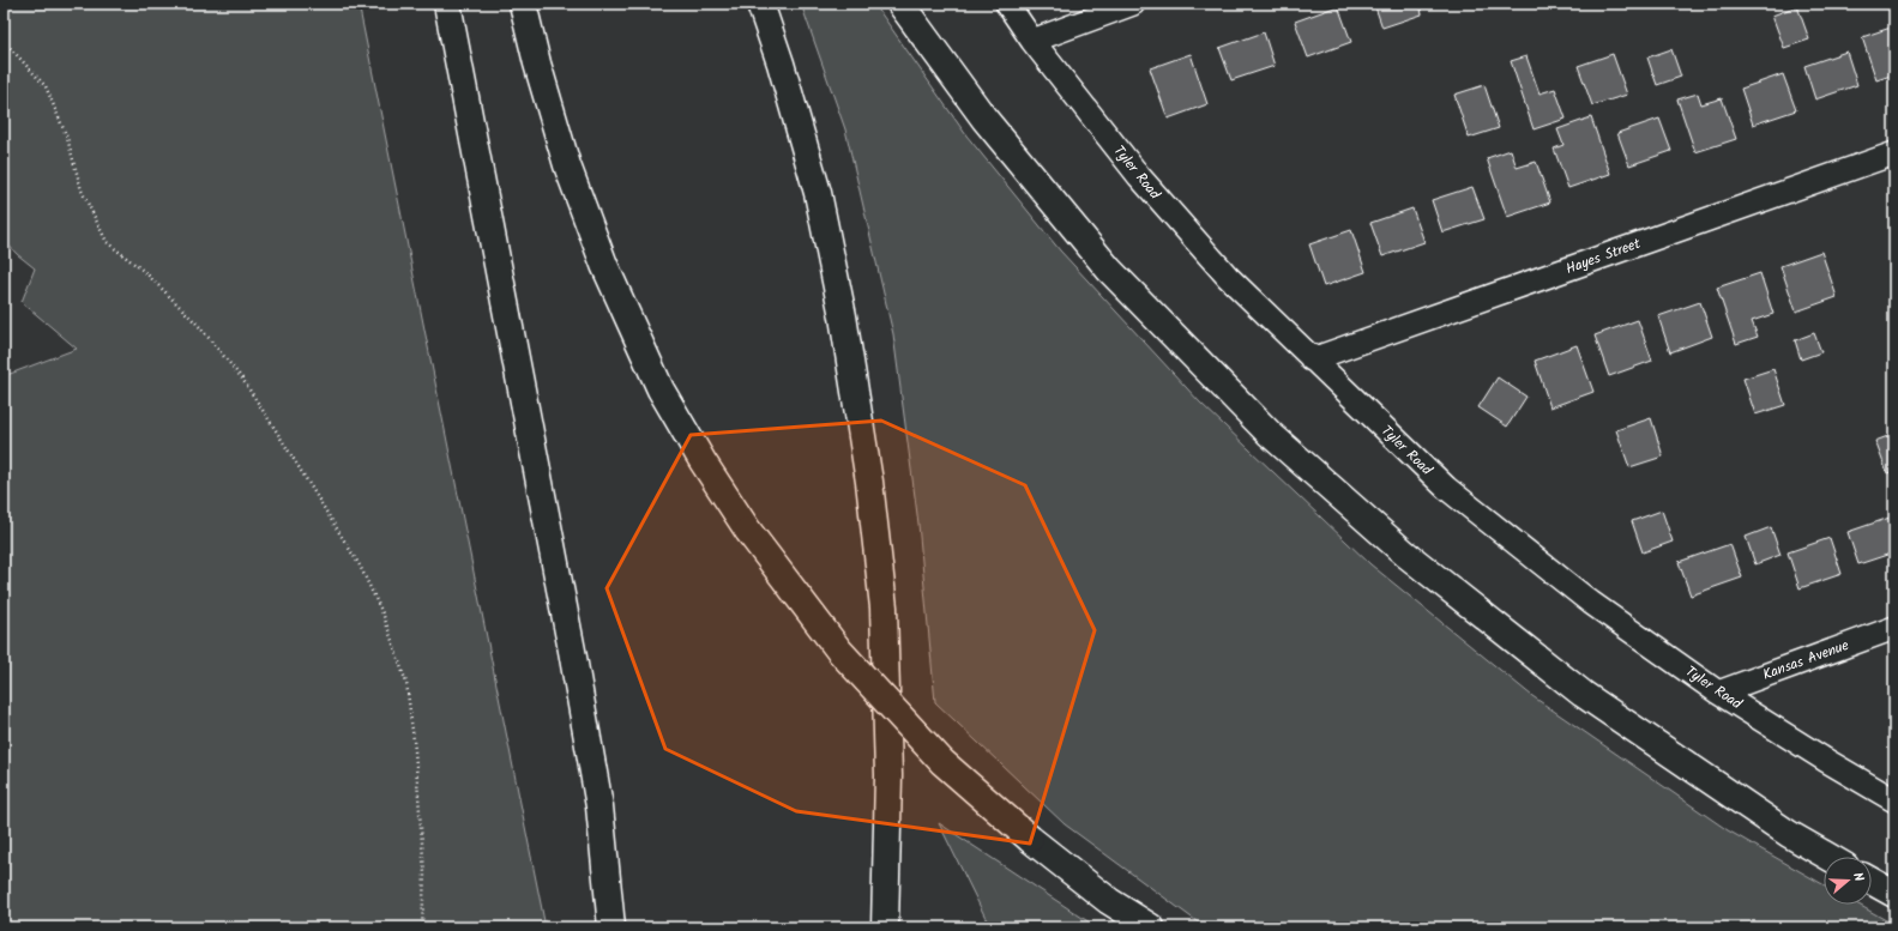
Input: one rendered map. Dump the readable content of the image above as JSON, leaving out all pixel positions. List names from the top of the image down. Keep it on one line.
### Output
{"streets":{"street":["Tyler Road","Hayes Street","Kansas Avenue"]},"crossings":[["Tyler Road","Hayes Street"],["Tyler Road","Kansas Avenue"]],"north":"right"}
